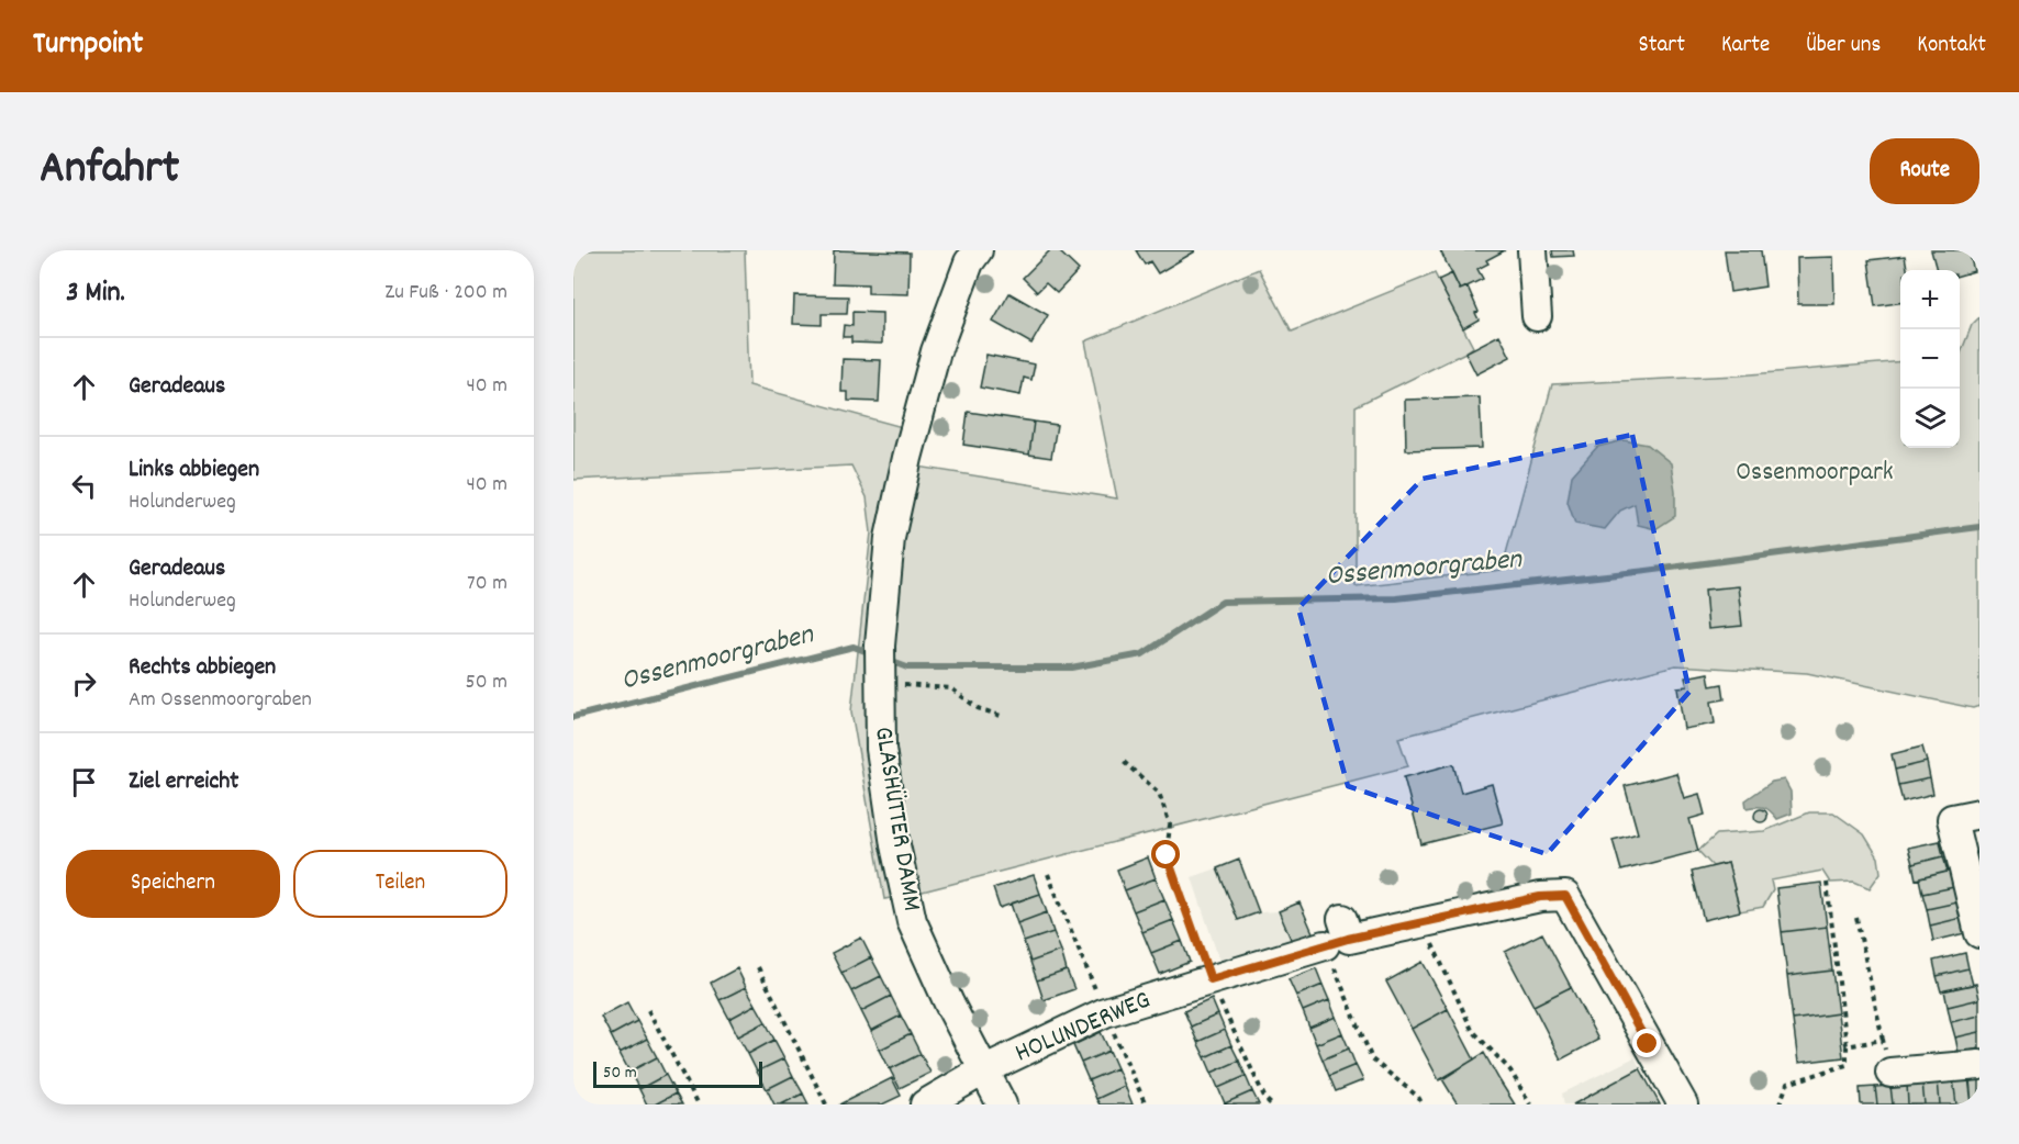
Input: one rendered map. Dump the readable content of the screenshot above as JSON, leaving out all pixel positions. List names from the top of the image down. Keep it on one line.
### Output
{"streets":{"street":["GLASHÜTTER DAMM","HOLUNDERWEG"]},"crossings":[["GLASHÜTTER DAMM","HOLUNDERWEG"]],"water":["Ossenmoorgraben"],"parks":["Ossenmoorpark"],"scale_bar":"50 m","page":{"header":"Turnpoint","nav":["Start","Karte","Über uns","Kontakt"],"title":"Anfahrt","buttons":["Route",["Speichern","Teilen"]],"heading":["3 Min.","Zu Fuß · 200 m"],"map_buttons":["+","−"],"list":[["Geradeaus","40 m"],["Links abbiegen","Holunderweg","40 m"],["Geradeaus","Holunderweg","70 m"],["Rechts abbiegen","Am Ossenmoorgraben","50 m"],"Ziel erreicht"],"scale":"50 m"}}
